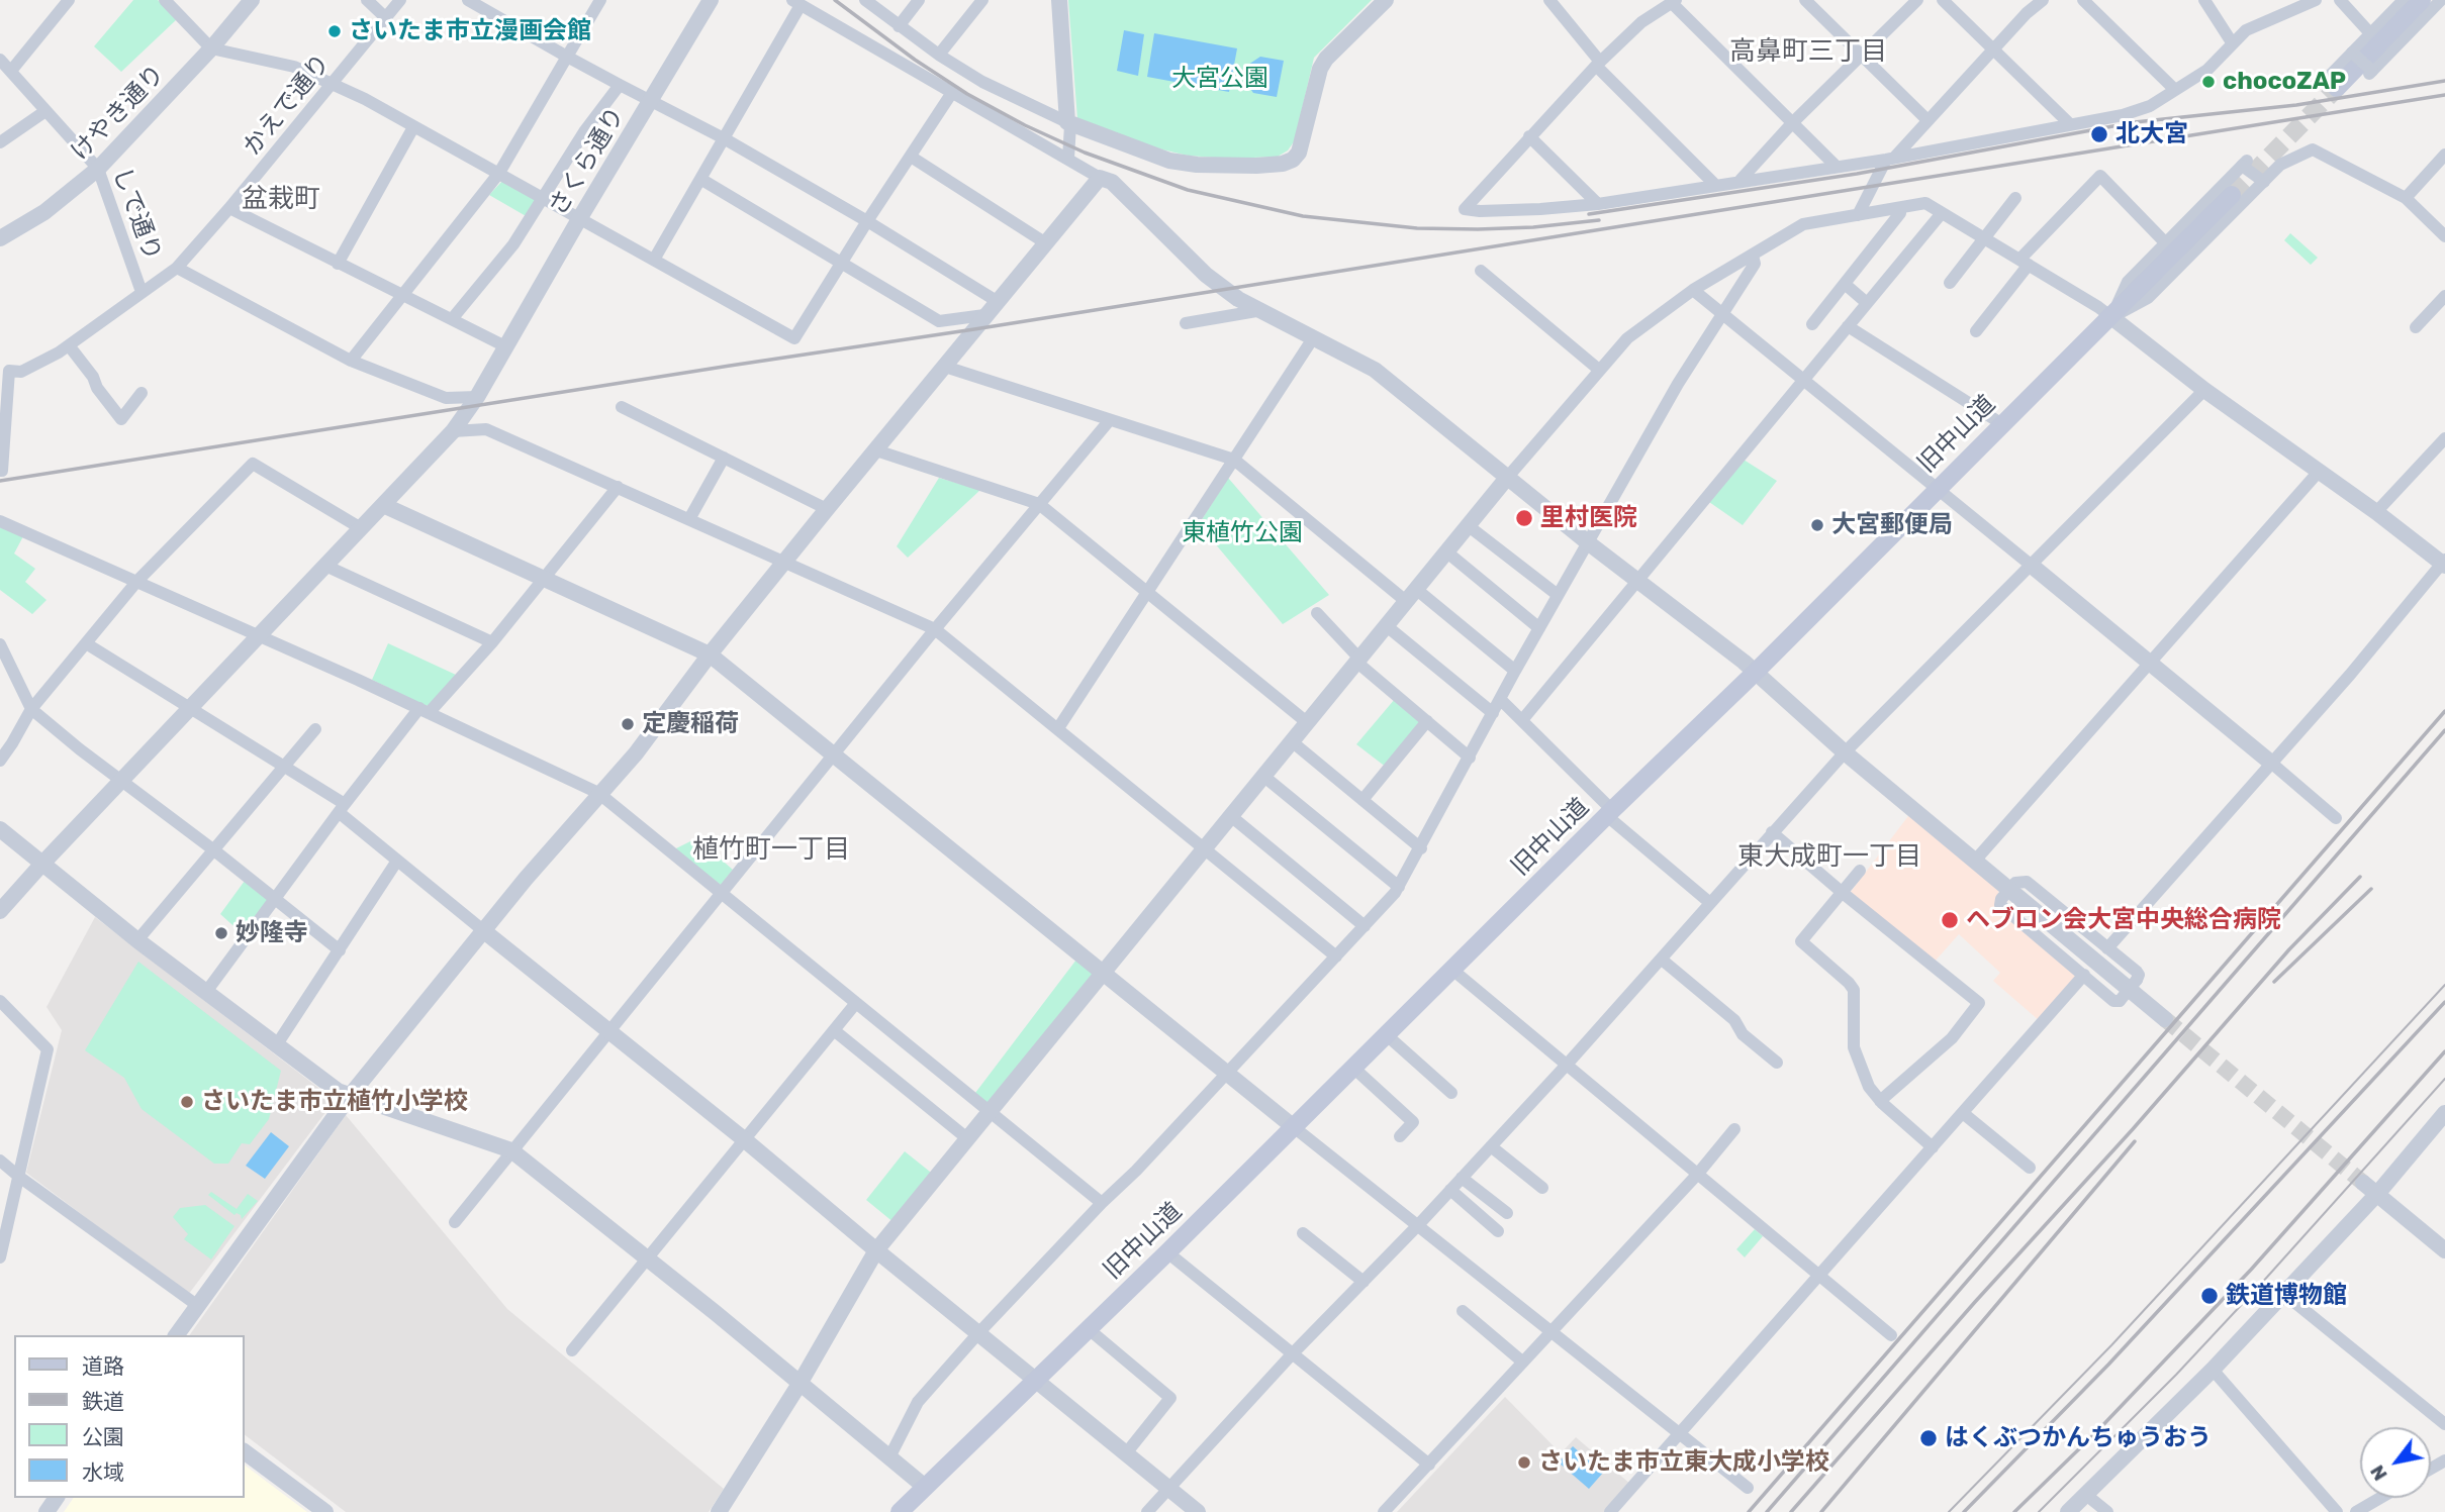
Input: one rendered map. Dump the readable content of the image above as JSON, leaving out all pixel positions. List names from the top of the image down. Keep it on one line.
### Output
{"streets":{"main road":["旧中山道"],"street":["かえで通り","けやき通り","さくら通り","しで通り"]},"crossings":[["かえで通り","しで通り"],["けやき通り","しで通り"]],"districts":["高鼻町三丁目","盆栽町","植竹町一丁目","東大成町一丁目"],"parks":["大宮公園","東植竹公園"],"places":["さいたま市立漫画会館","chocoZAP","北大宮","里村医院","大宮郵便局","定慶稲荷","ヘブロン会大宮中央総合病院","妙隆寺","さいたま市立植竹小学校","鉄道博物館","はくぶつかんちゅうおう","さいたま市立東大成小学校"],"legend":["道路","鉄道","公園","水域"],"north":"bottom left"}
